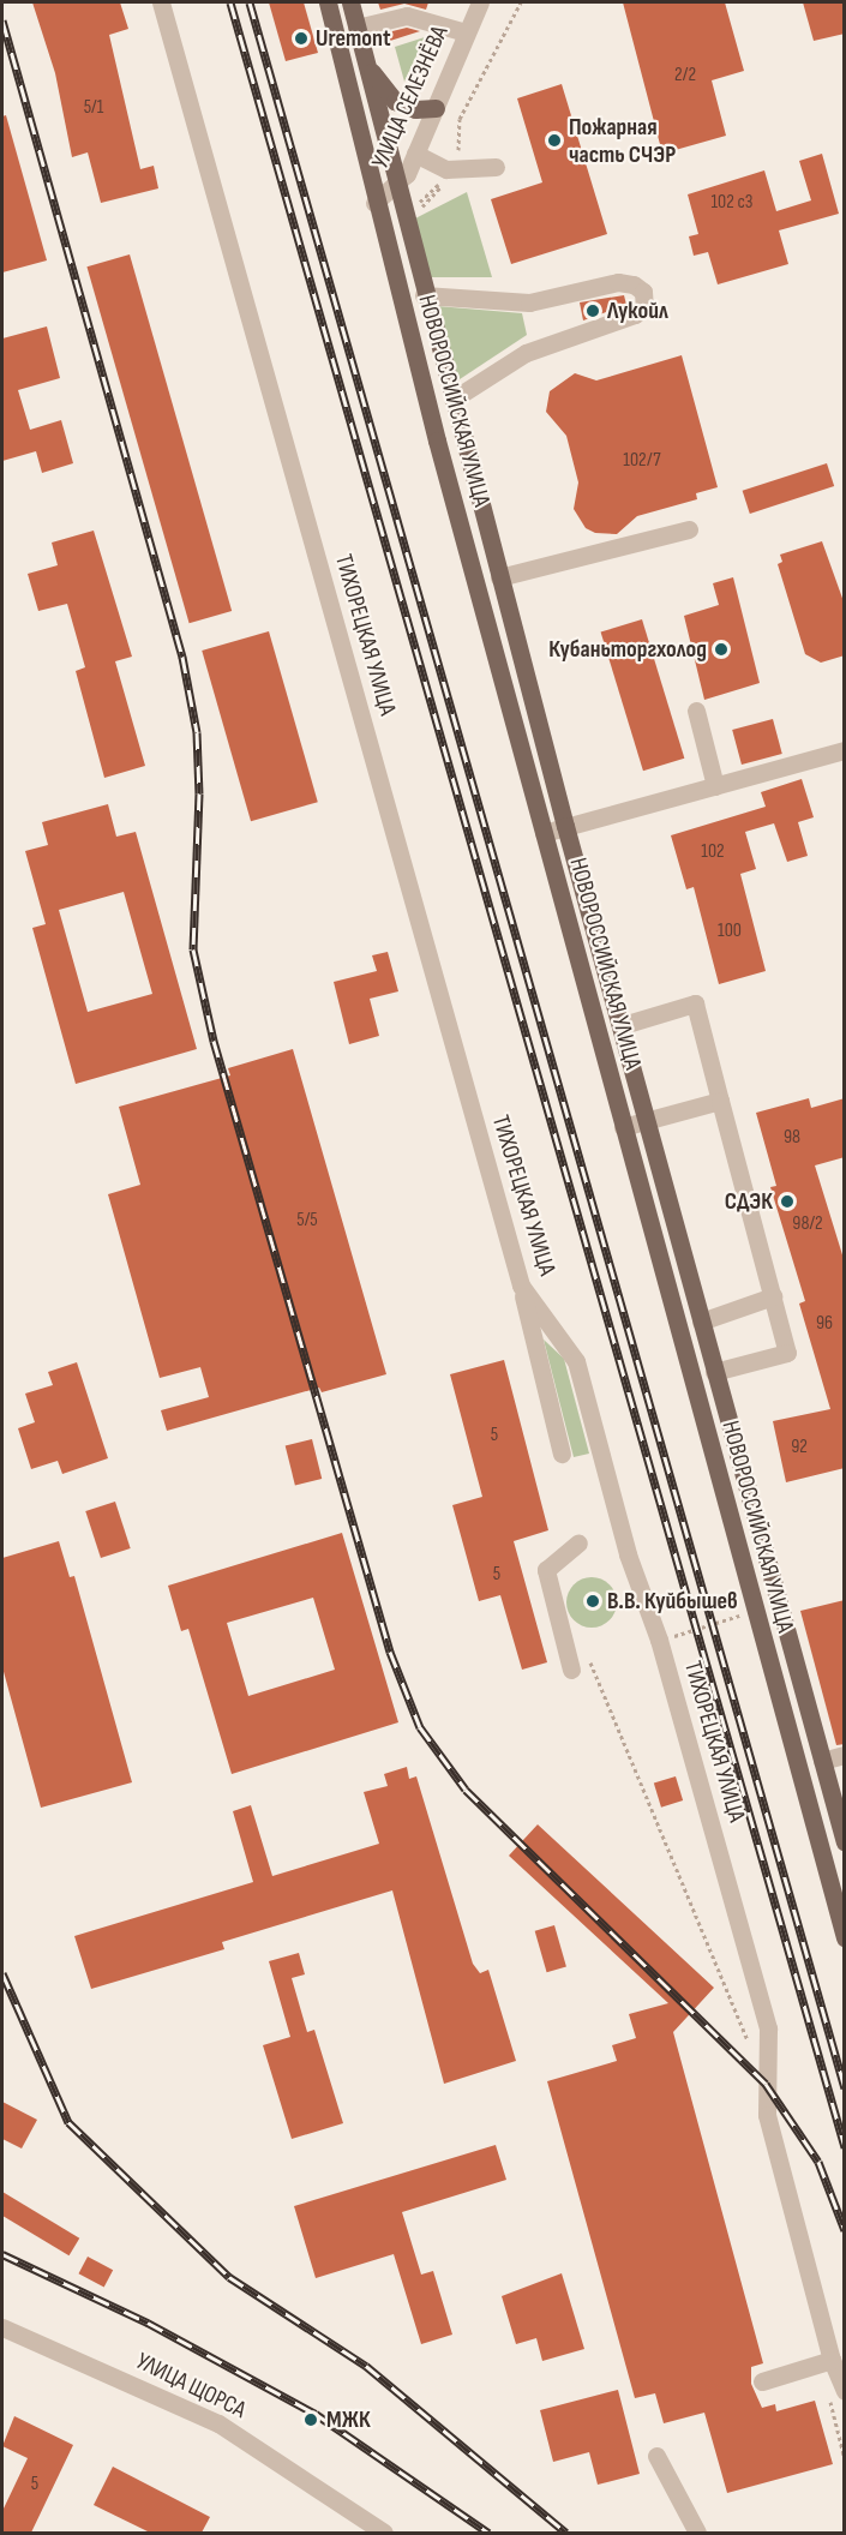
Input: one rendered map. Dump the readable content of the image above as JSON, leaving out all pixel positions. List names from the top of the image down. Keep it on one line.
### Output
{"streets":{"main road":["НОВОРОССИЙСКАЯ УЛИЦА"],"street":["УЛИЦА СЕЛЕЗНЁВА","ТИХОРЕЦКАЯ УЛИЦА","УЛИЦА ЩОРСА"]},"crossings":[["УЛИЦА СЕЛЕЗНЁВА","НОВОРОССИЙСКАЯ УЛИЦА"]],"places":["Uremont","Пожарная часть СЧЭР","Лукойл","Кубаньторгхолод","СДЭК","В.В. Куйбышев","МЖК"],"house_numbers":["2/2","5/1","102 с3","102/7","102","100","98","5/5","98/2","96","5","92","5","5"]}
